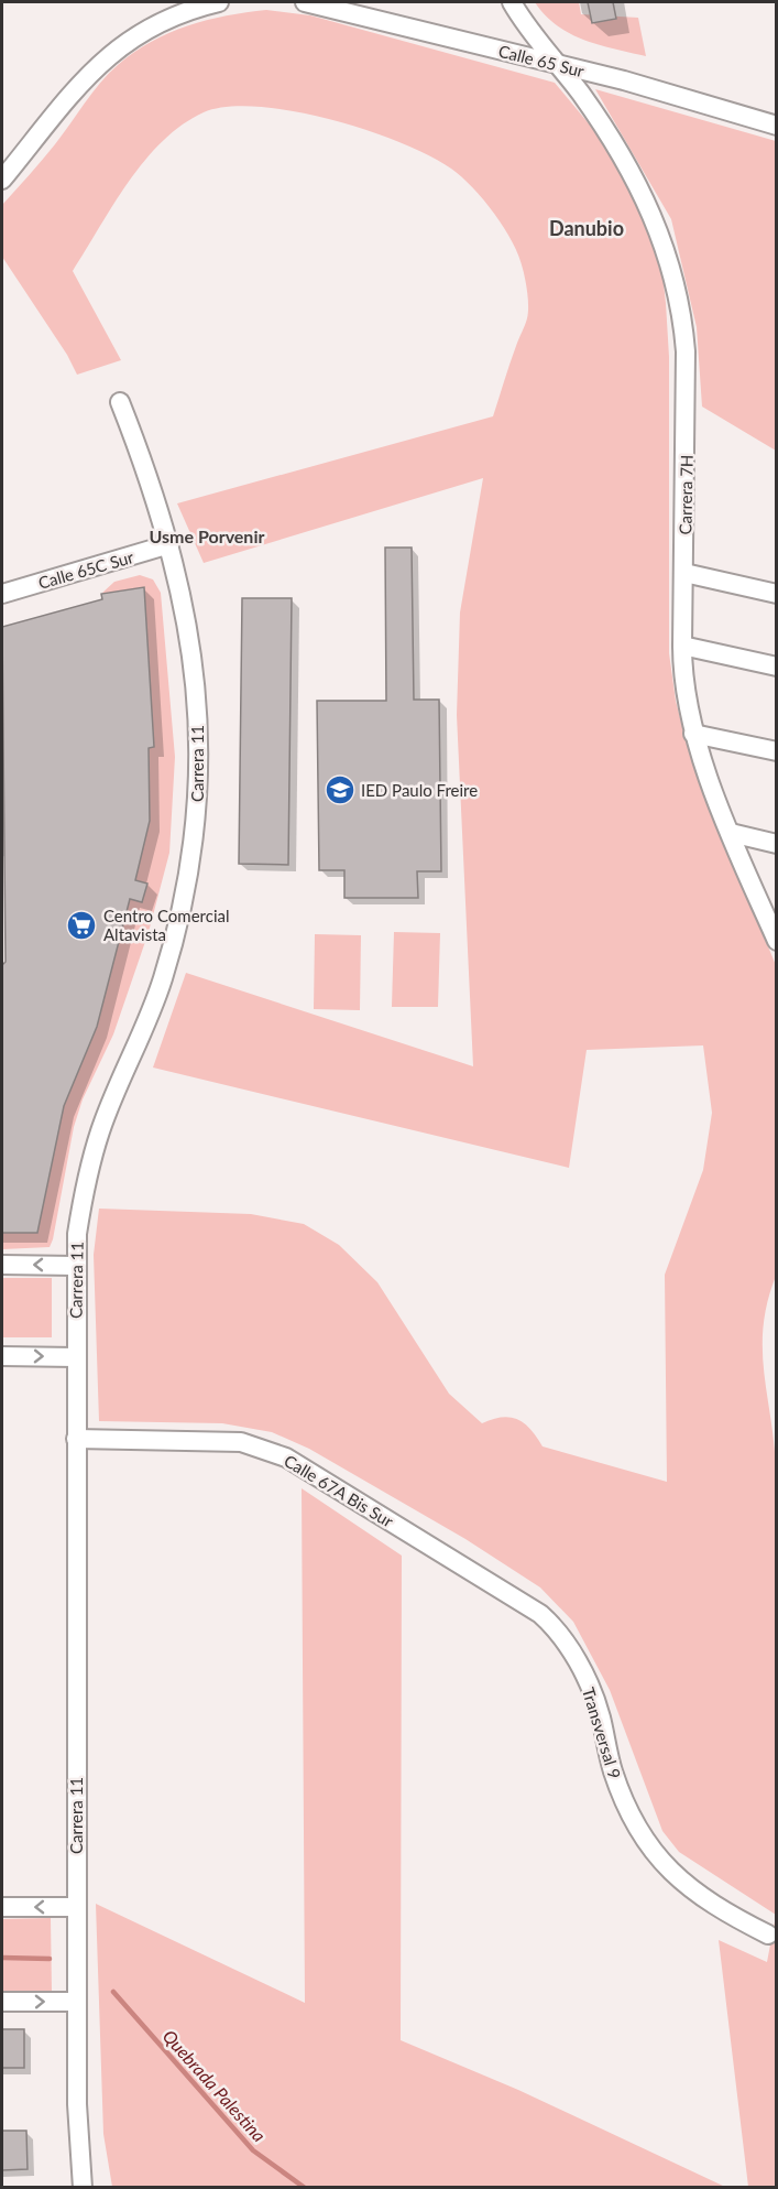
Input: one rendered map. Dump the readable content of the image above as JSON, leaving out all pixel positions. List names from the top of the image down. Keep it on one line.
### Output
{"streets":{"street":["Calle 65 Sur","Carrera 7H","Calle 65C Sur","Carrera 11","Calle 67A Bis Sur","Transversal 9"]},"crossings":[["Calle 65 Sur","Carrera 7H"],["Calle 65C Sur","Carrera 11"],["Carrera 11","Calle 67A Bis Sur"],["Calle 67A Bis Sur","Transversal 9"]],"districts":["Danubio","Usme Porvenir"],"water":["Quebrada Palestina"],"places":{"school or university":["IED Paulo Freire"],"supermarket":["Centro Comercial Altavista"]}}
